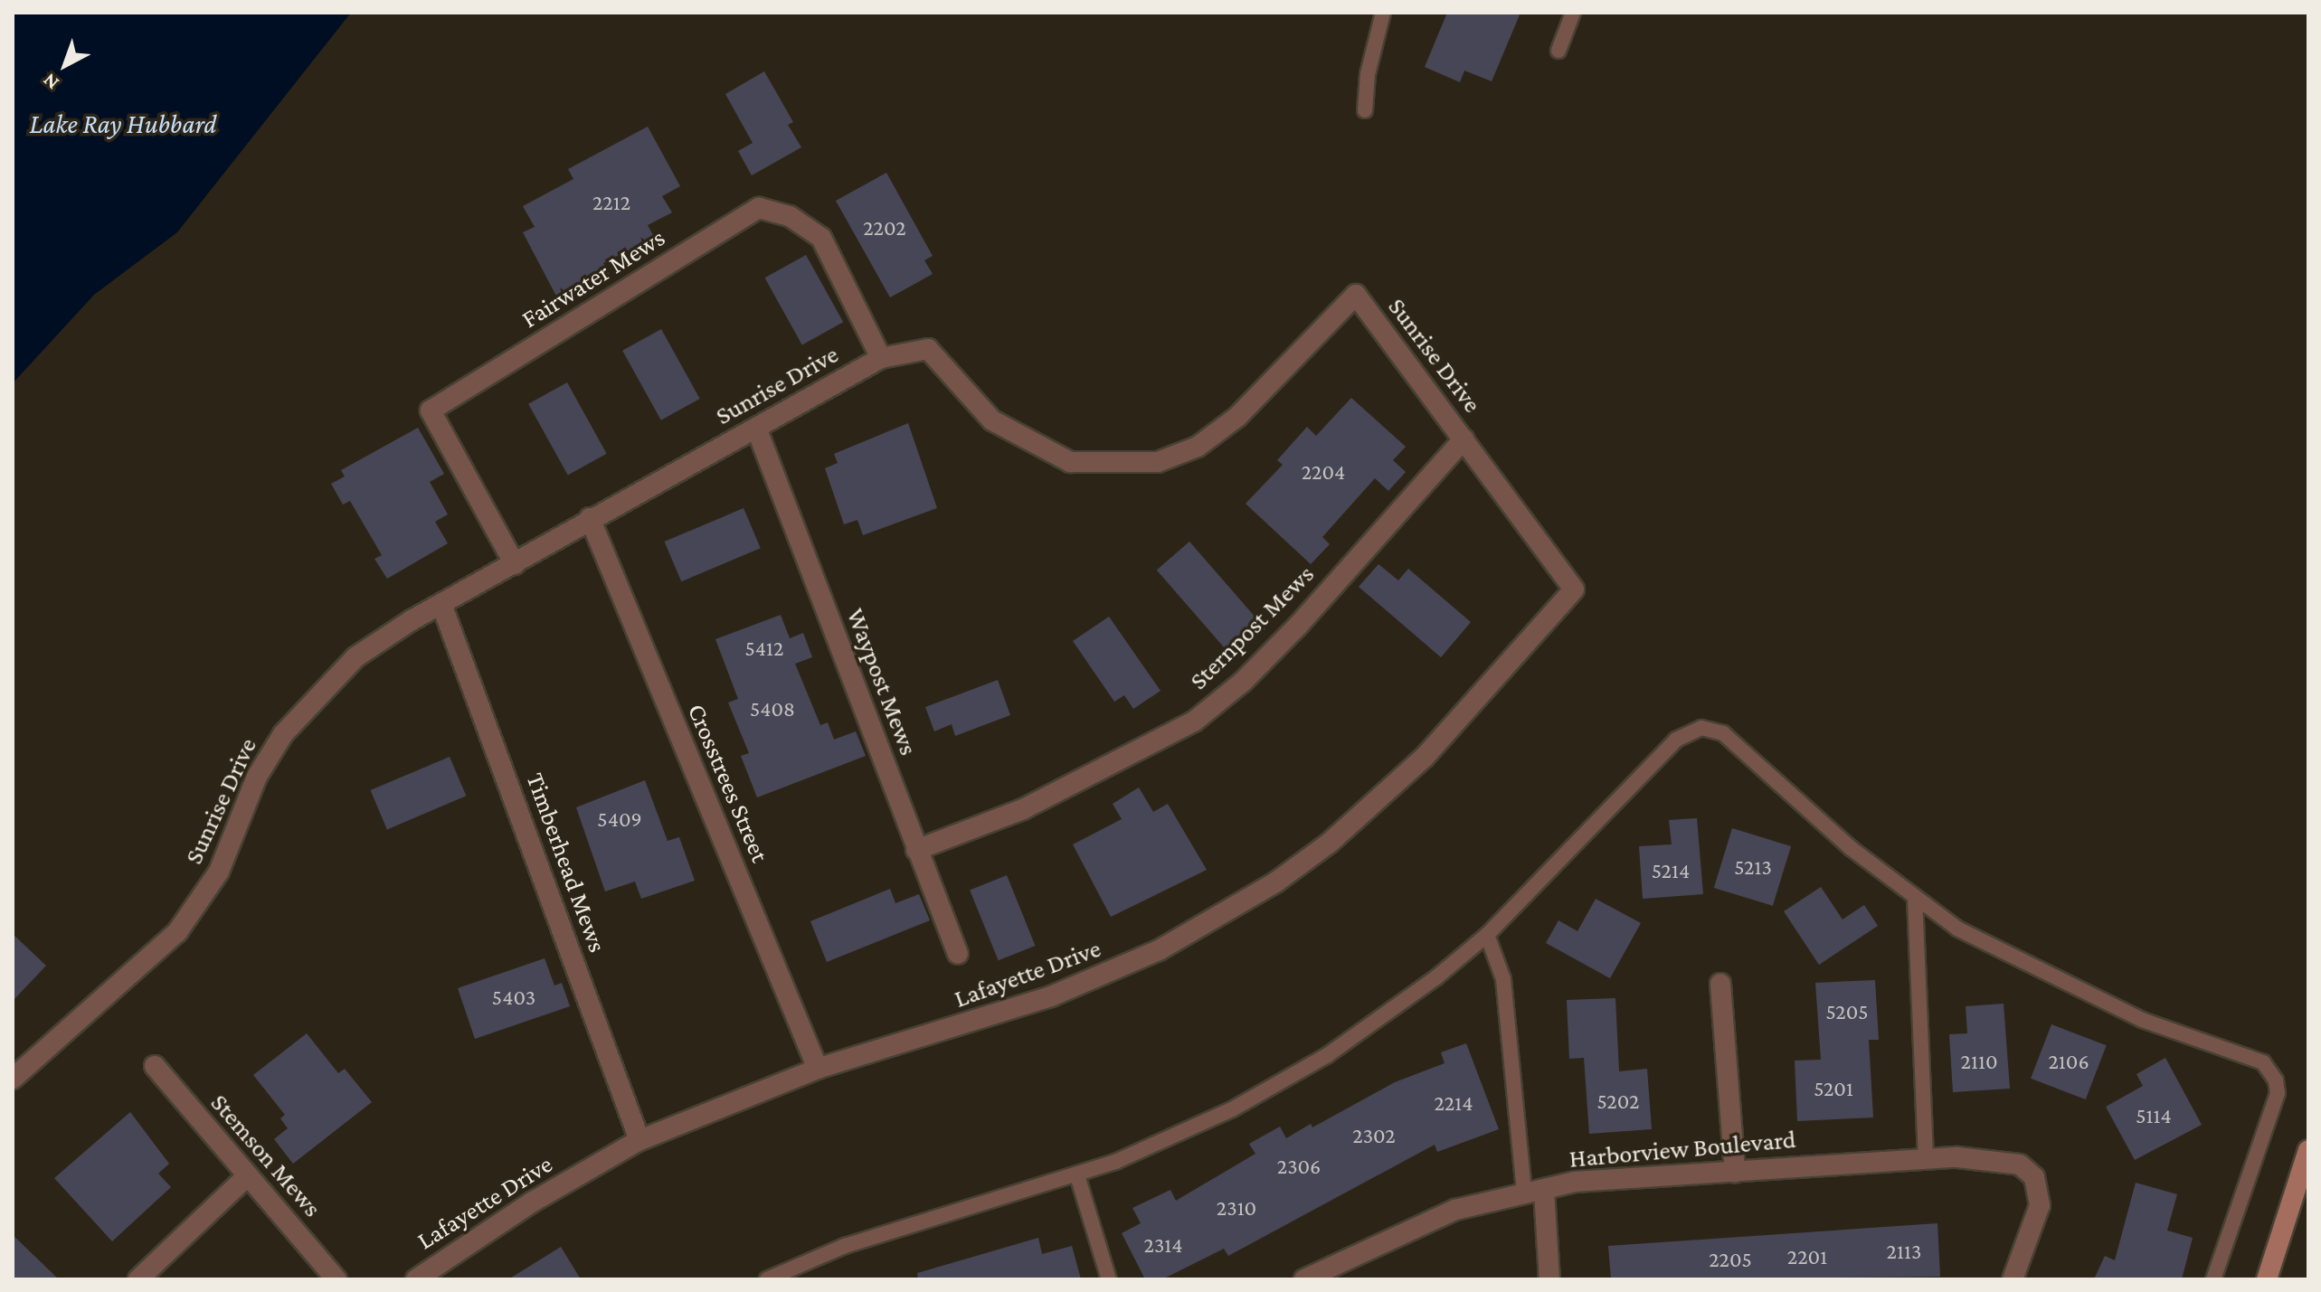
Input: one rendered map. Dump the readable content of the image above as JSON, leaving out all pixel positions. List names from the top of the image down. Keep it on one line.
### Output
{"streets":{"street":["Fairwater Mews","Sunrise Drive","Sternpost Mews","Waypost Mews","Crosstrees Street","Timberhead Mews","Lafayette Drive","Harborview Boulevard","Stemson Mews"]},"crossings":[["Fairwater Mews","Sunrise Drive"],["Sunrise Drive","Sternpost Mews"],["Sunrise Drive","Waypost Mews"],["Sunrise Drive","Crosstrees Street"],["Sunrise Drive","Timberhead Mews"],["Sunrise Drive","Lafayette Drive"],["Sternpost Mews","Waypost Mews"],["Crosstrees Street","Lafayette Drive"],["Timberhead Mews","Lafayette Drive"]],"water":["Lake Ray Hubbard"],"house_numbers":["2212","2202","2204","5412","5408","5409","5213","5214","5403","5205","2110","2106","5201","5202","2214","5114","2302","2306","2310","2314","2113","2201","2205"],"north":"bottom left"}
